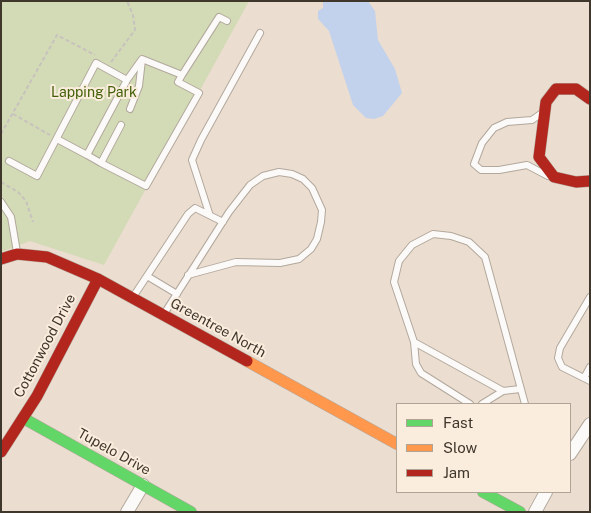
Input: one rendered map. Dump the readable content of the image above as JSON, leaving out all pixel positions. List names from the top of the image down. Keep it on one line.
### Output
{"streets":{"street":["Greentree North","Cottonwood Drive","Tupelo Drive"]},"crossings":[["Greentree North","Cottonwood Drive"],["Cottonwood Drive","Tupelo Drive"]],"parks":["Lapping Park"],"legend":["Fast","Slow","Jam"]}
